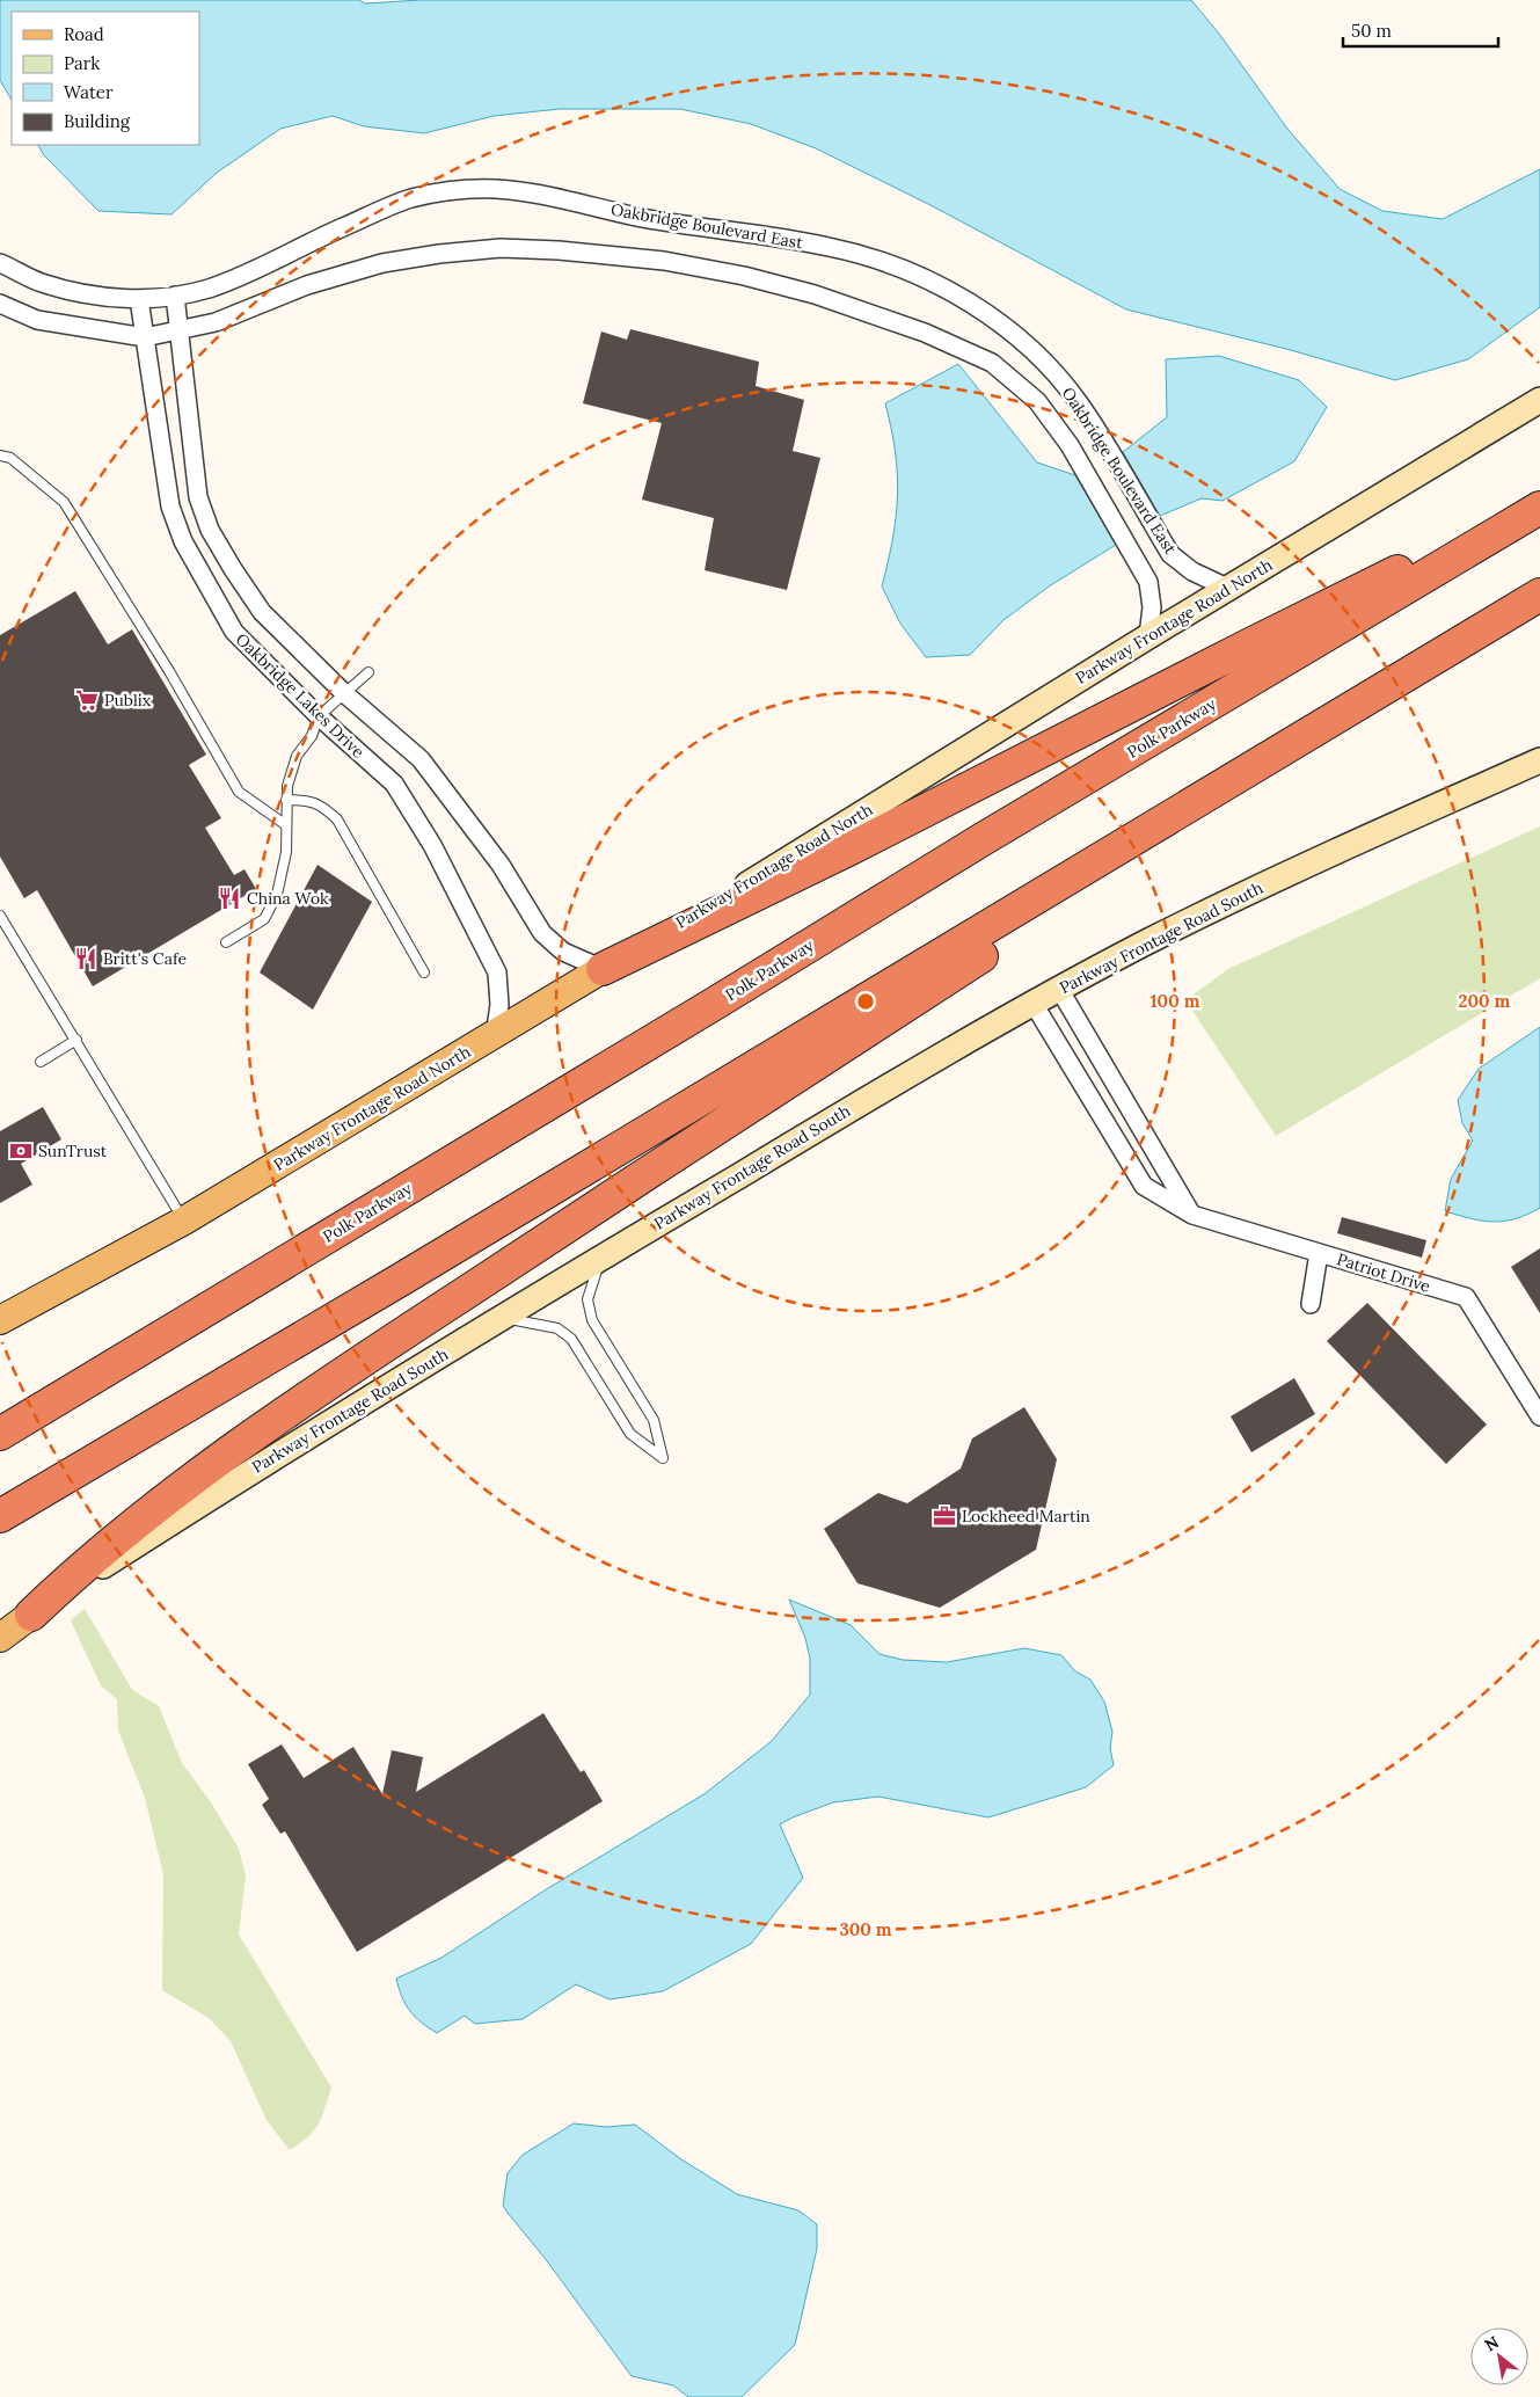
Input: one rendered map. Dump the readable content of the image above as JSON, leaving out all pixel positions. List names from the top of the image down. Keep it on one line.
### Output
{"streets":{"highway":["Polk Parkway"],"main road":["Parkway Frontage Road North","Parkway Frontage Road South"],"street":["Oakbridge Boulevard East","Oakbridge Lakes Drive","Patriot Drive"]},"crossings":[["Oakbridge Boulevard East","Parkway Frontage Road North"],["Oakbridge Boulevard East","Oakbridge Lakes Drive"],["Parkway Frontage Road North","Oakbridge Lakes Drive"],["Parkway Frontage Road South","Patriot Drive"]],"places":{"supermarket":["Publix"],"restaurant":["China Wok","Britt's Cafe"],"bank":["SunTrust"],"office":["Lockheed Martin"]},"legend":["Road","Park","Water","Building"],"scale_bar":"50 m","north":"top left","rings":["100 m","200 m","300 m"]}
